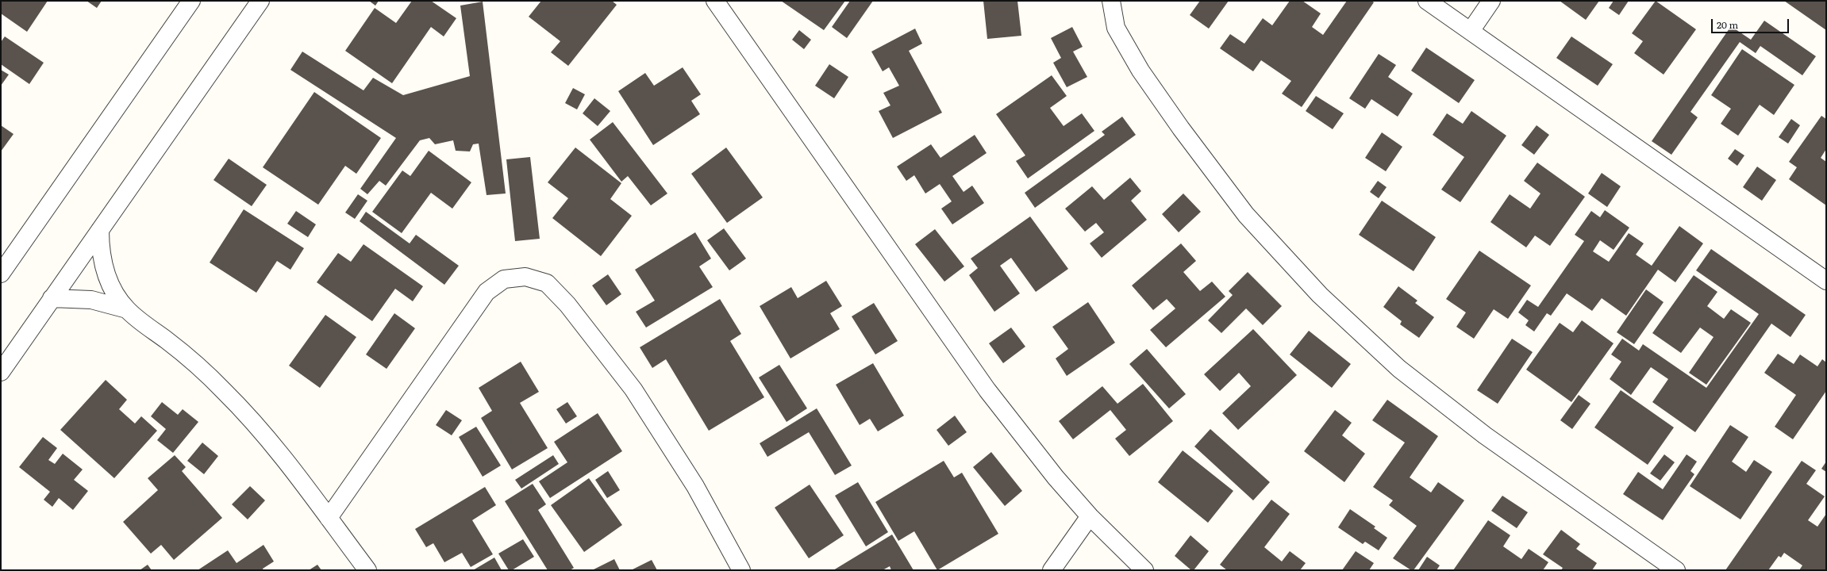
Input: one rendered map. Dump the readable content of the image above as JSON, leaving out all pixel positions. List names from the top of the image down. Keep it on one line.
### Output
{"scale_bar":"20 m"}
